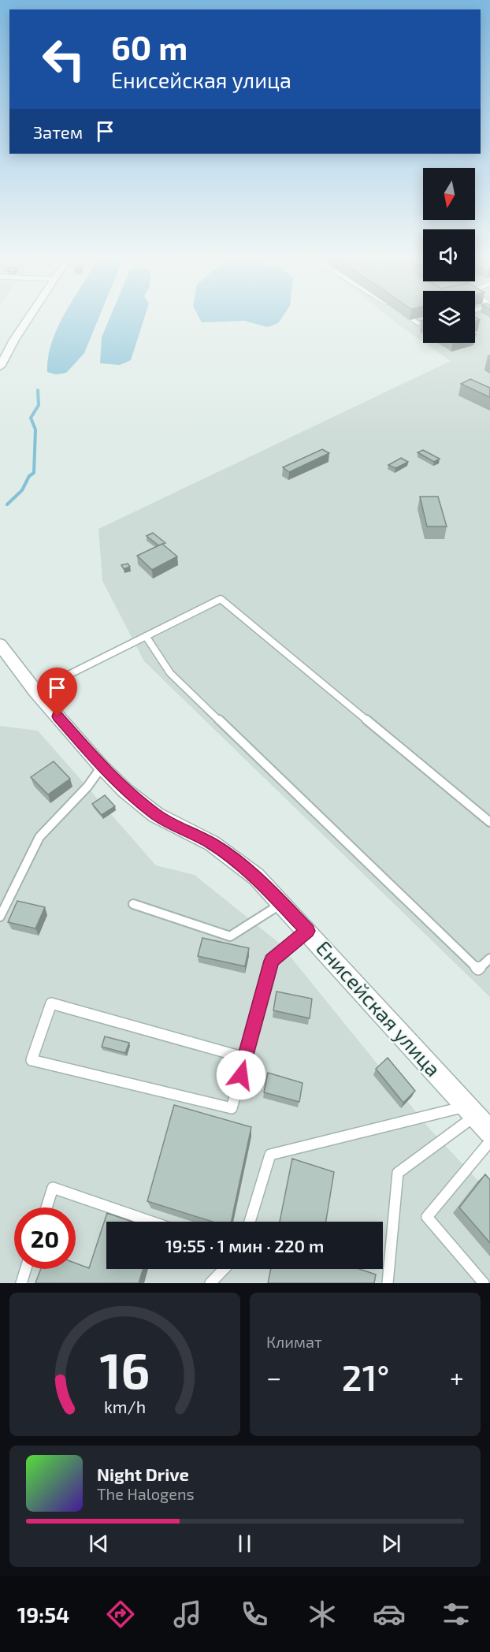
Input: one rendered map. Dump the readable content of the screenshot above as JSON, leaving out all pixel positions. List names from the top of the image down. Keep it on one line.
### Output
{"streets":{"street":["Енисейская улица"]},"north":"bottom","page":{"turn":["60 m","Енисейская улица"],"then":"Затем","limit":"20","trip":"19:55 · 1 мин · 220 m","tile":"Климат","heat":["−","21°","+"],"song":["Night Drive","The Halogens"],"tabs":"19:54","gauge":["16","km/h"]}}
